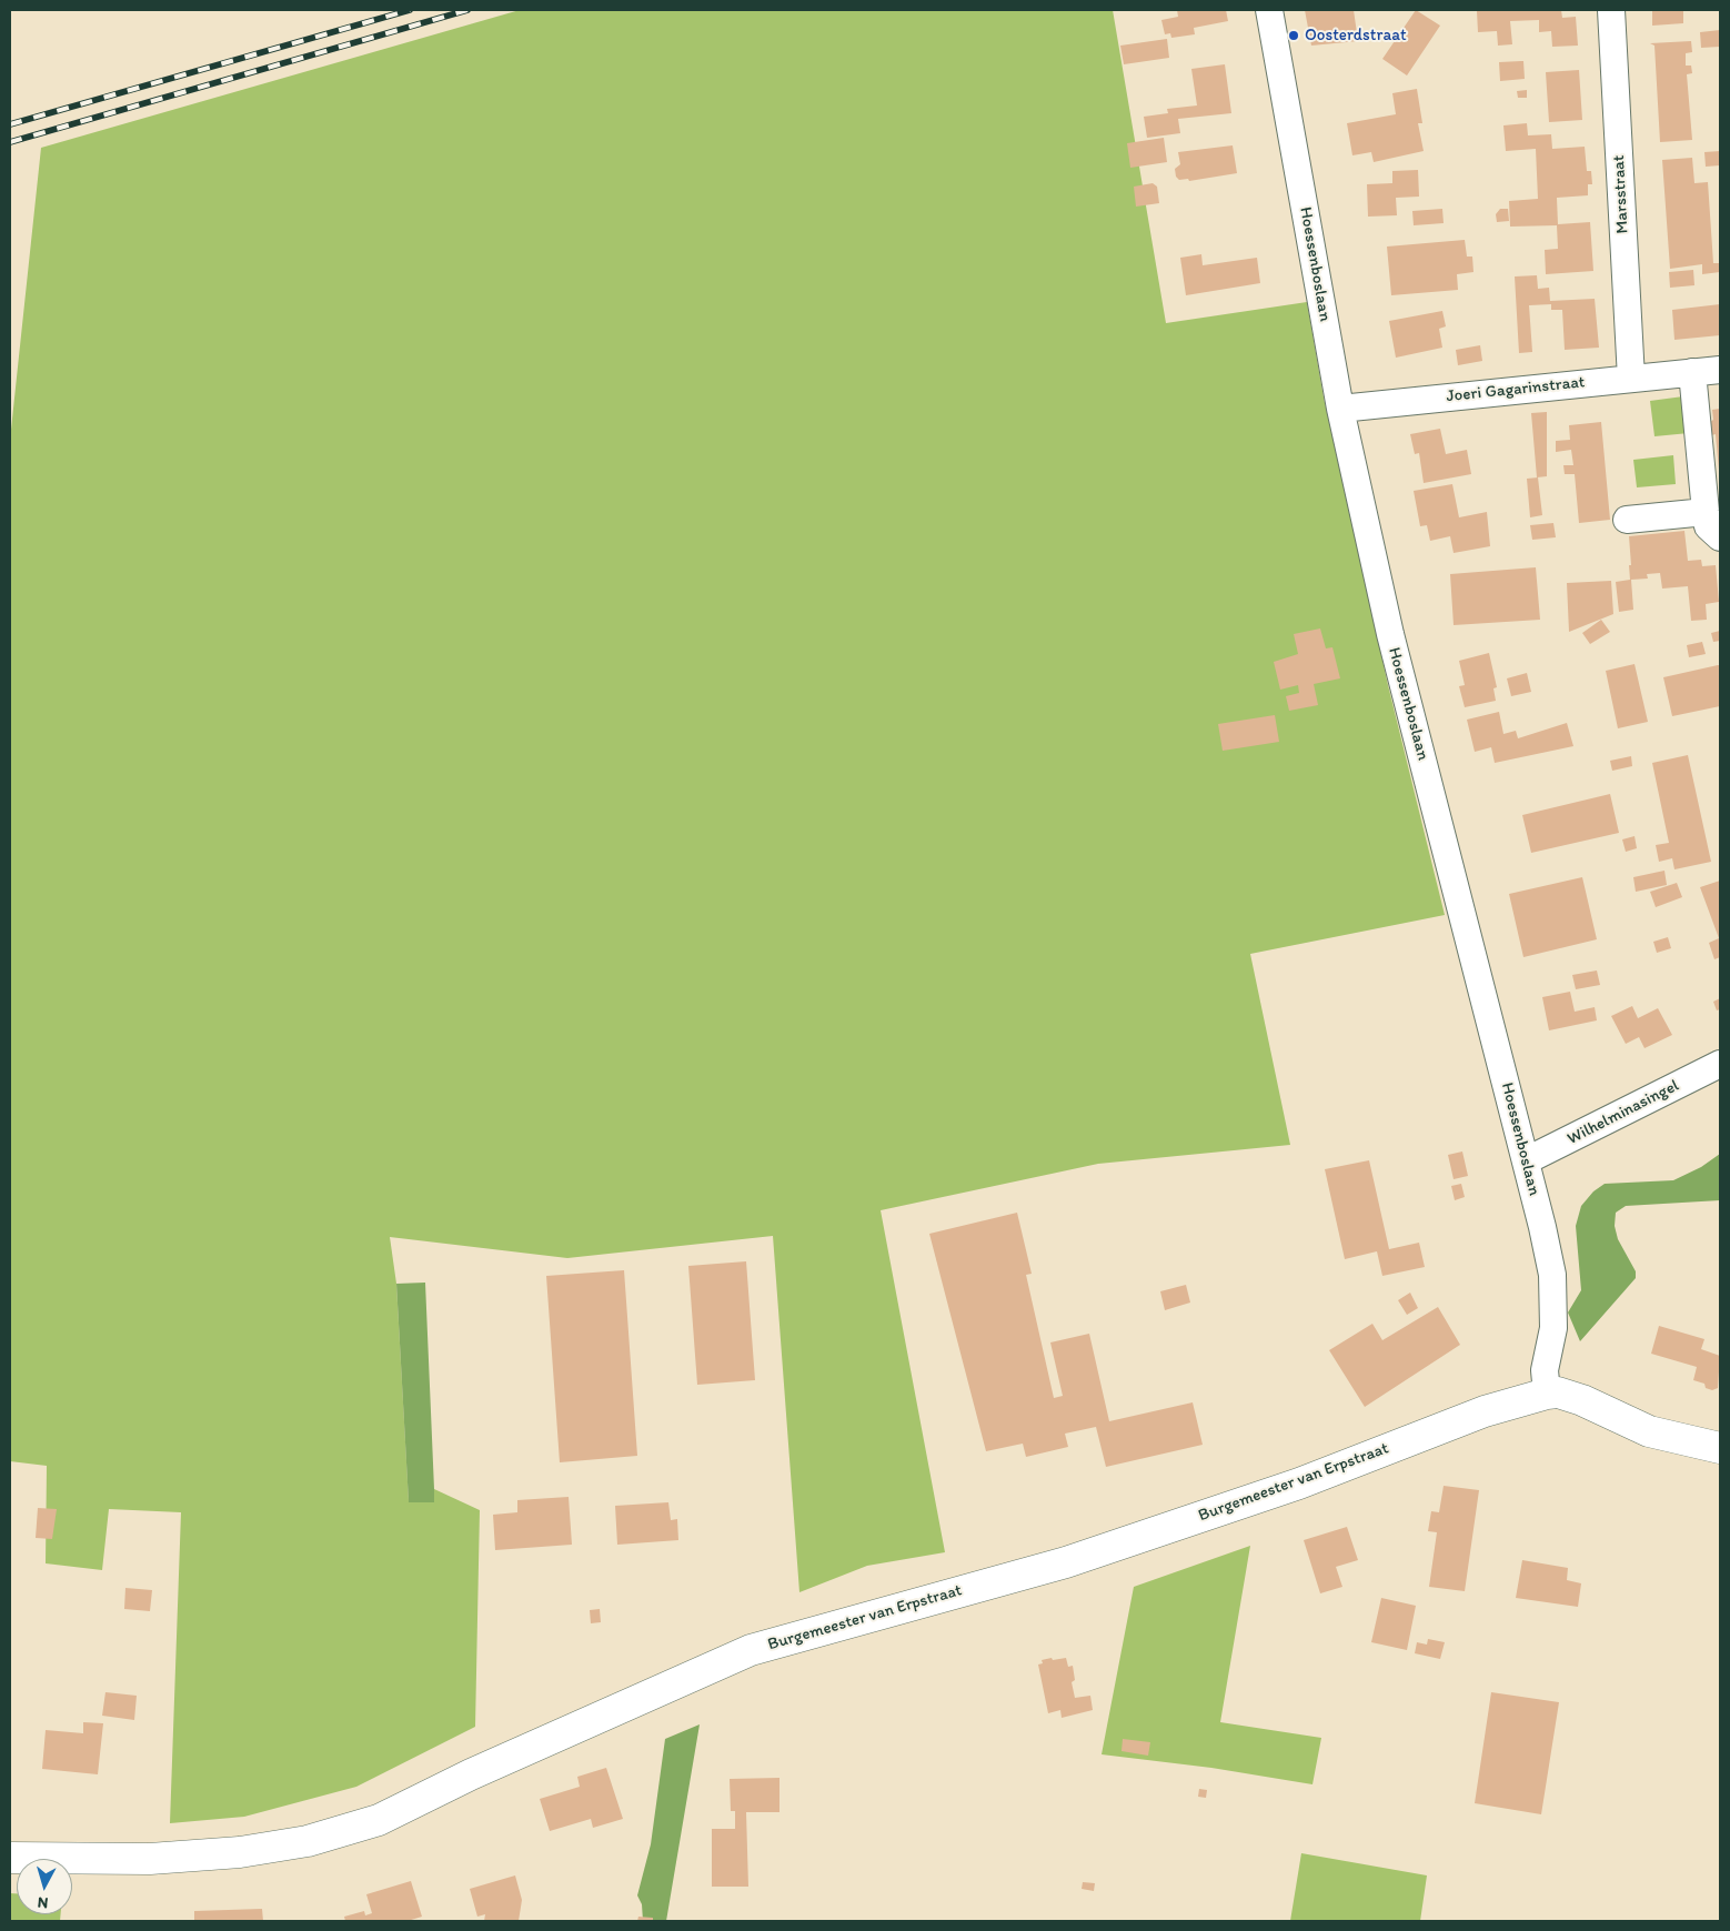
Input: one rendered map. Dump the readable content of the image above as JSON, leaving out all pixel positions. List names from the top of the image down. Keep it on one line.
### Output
{"streets":{"street":["Marsstraat","Hoessenboslaan","Joeri Gagarinstraat","Wilhelminasingel","Burgemeester van Erpstraat"]},"crossings":[["Marsstraat","Joeri Gagarinstraat"],["Hoessenboslaan","Joeri Gagarinstraat"],["Hoessenboslaan","Wilhelminasingel"],["Hoessenboslaan","Burgemeester van Erpstraat"]],"places":["Oosterdstraat"],"north":"bottom"}
